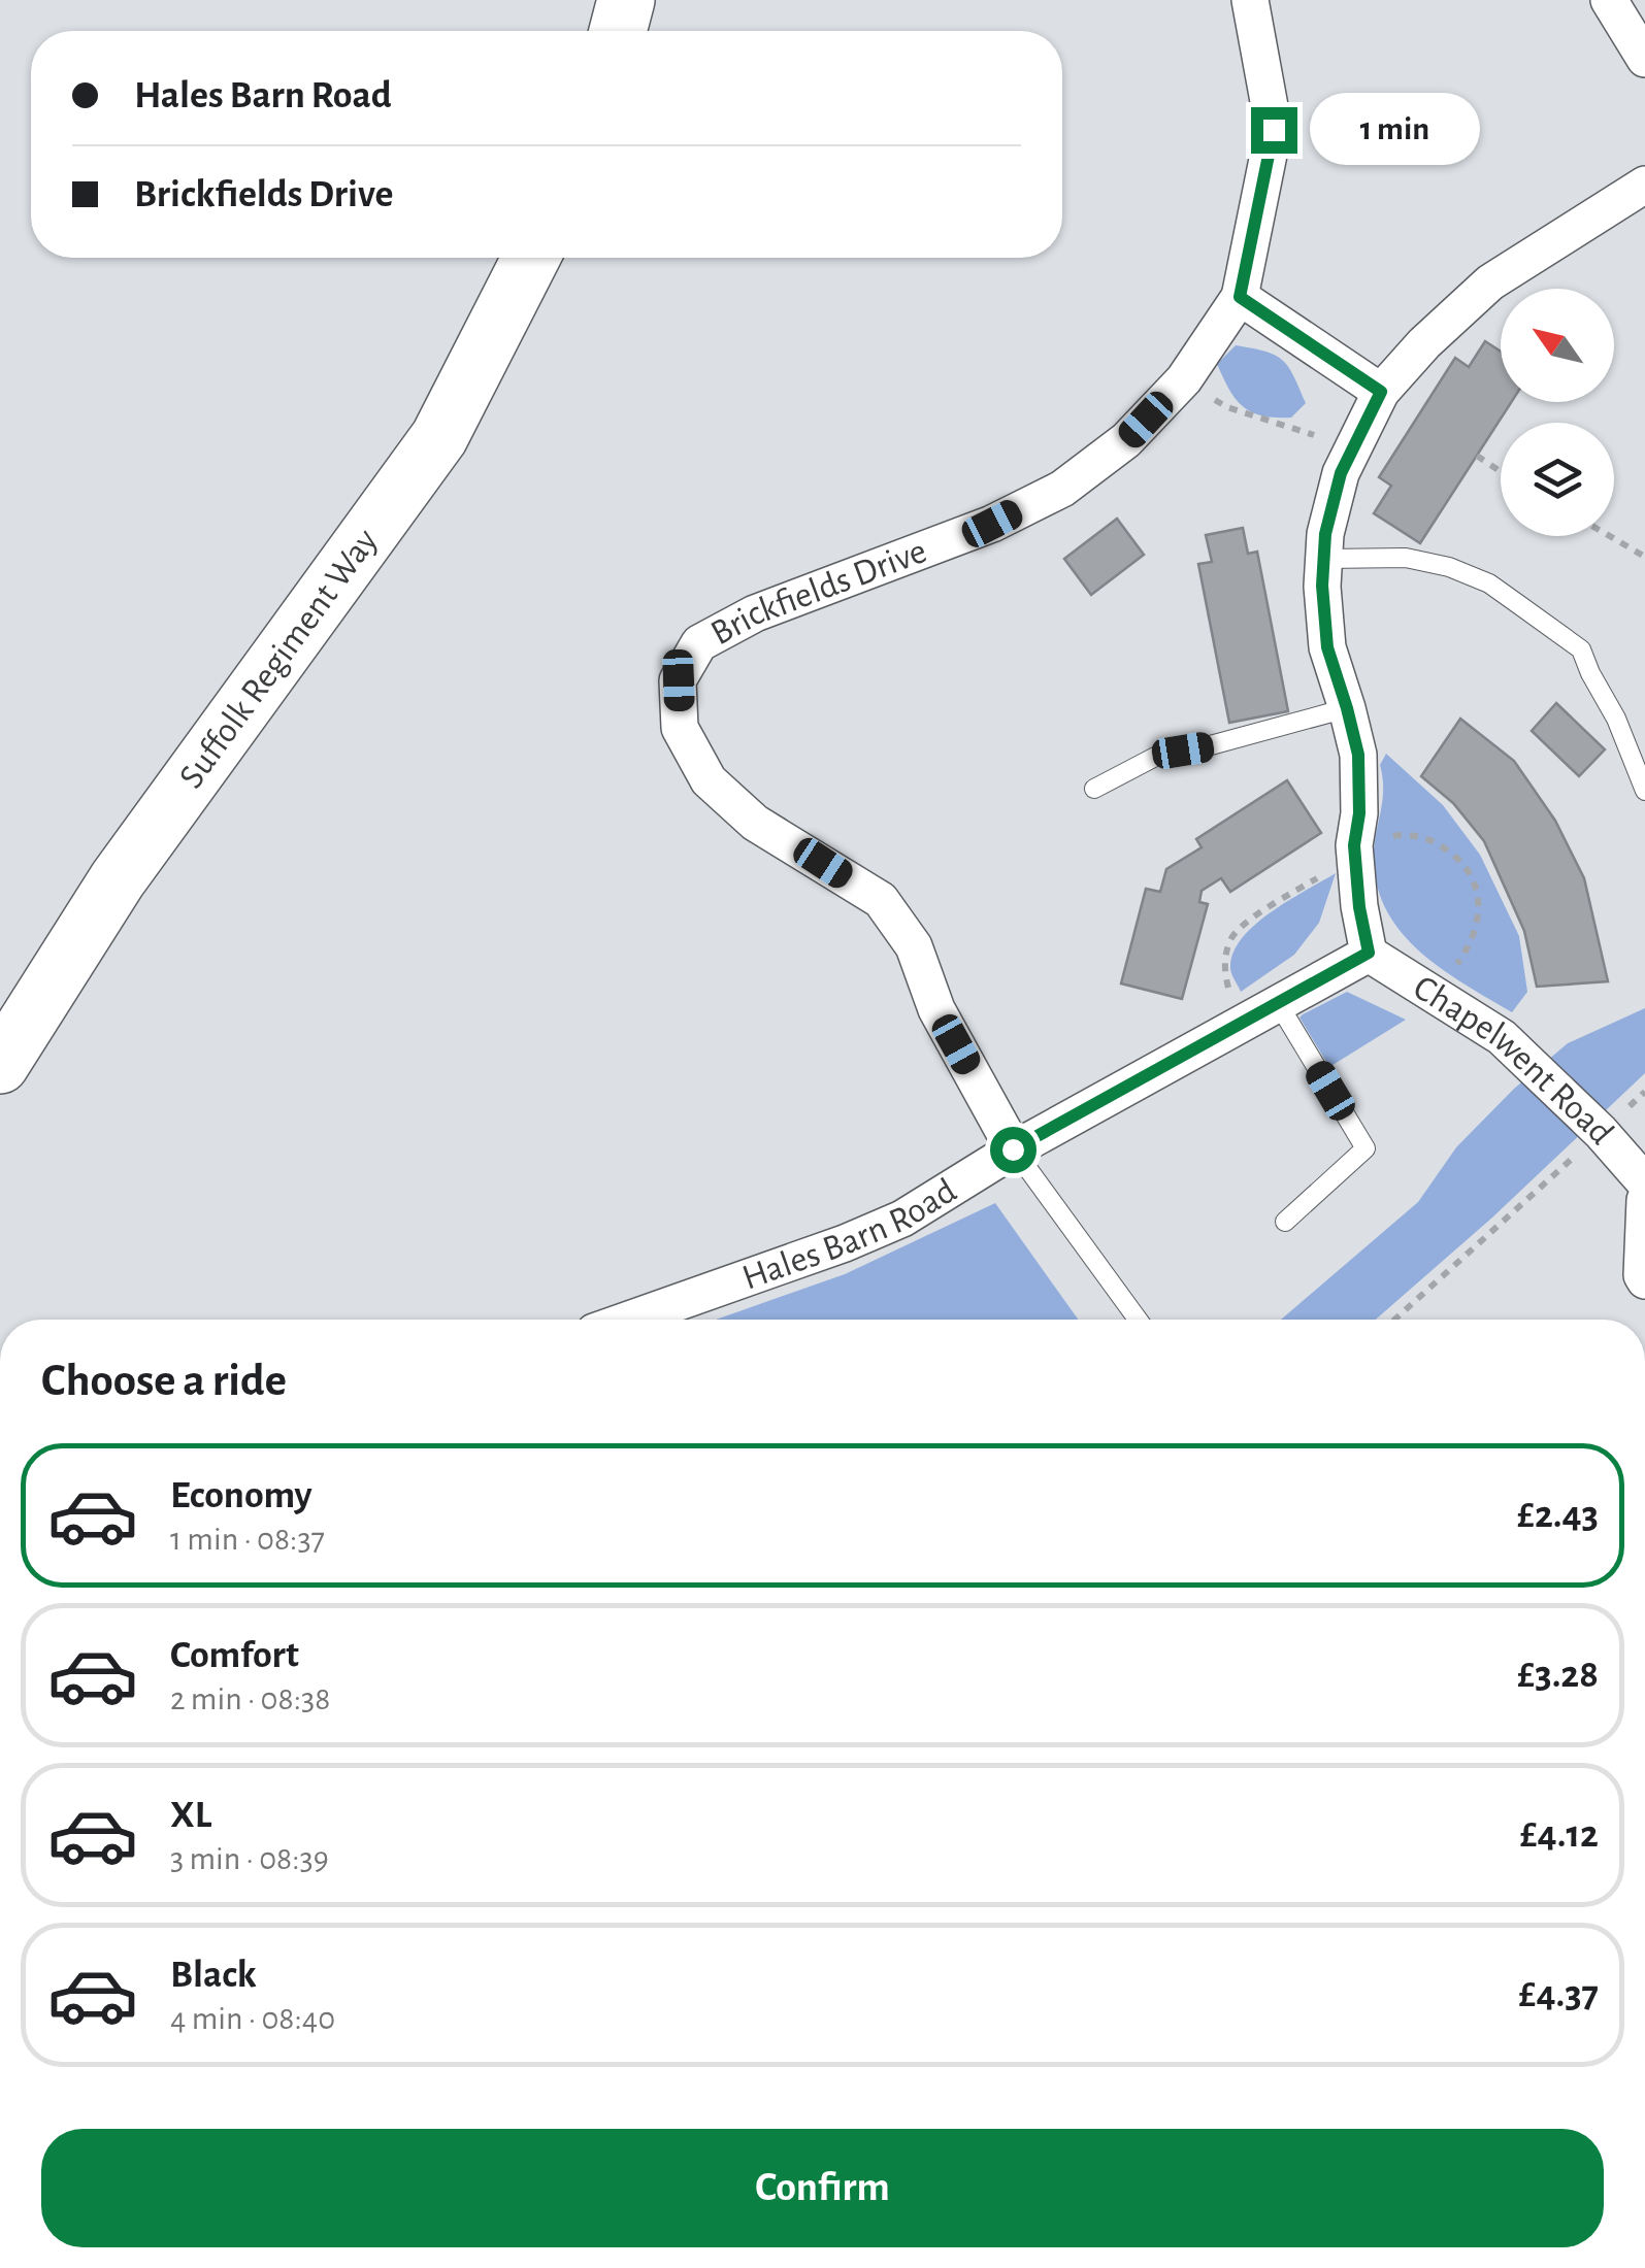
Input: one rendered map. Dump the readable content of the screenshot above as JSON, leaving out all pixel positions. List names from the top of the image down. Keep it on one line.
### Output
{"streets":{"main road":["Suffolk Regiment Way"],"street":["Brickfields Drive","Chapelwent Road","Hales Barn Road"]},"crossings":[["Brickfields Drive","Hales Barn Road"],["Chapelwent Road","Hales Barn Road"]],"north":"top left","page":{"banner":["Hales Barn Road","Brickfields Drive"],"bubble":"1 min","heading":"Choose a ride","list":[{"name":"Economy","note":"1 min · 08:37","value":"£2.43"},{"name":"Comfort","note":"2 min · 08:38","value":"£3.28"},{"name":"XL","note":"3 min · 08:39","value":"£4.12"},{"name":"Black","note":"4 min · 08:40","value":"£4.37"}],"buttons":"Confirm"}}
